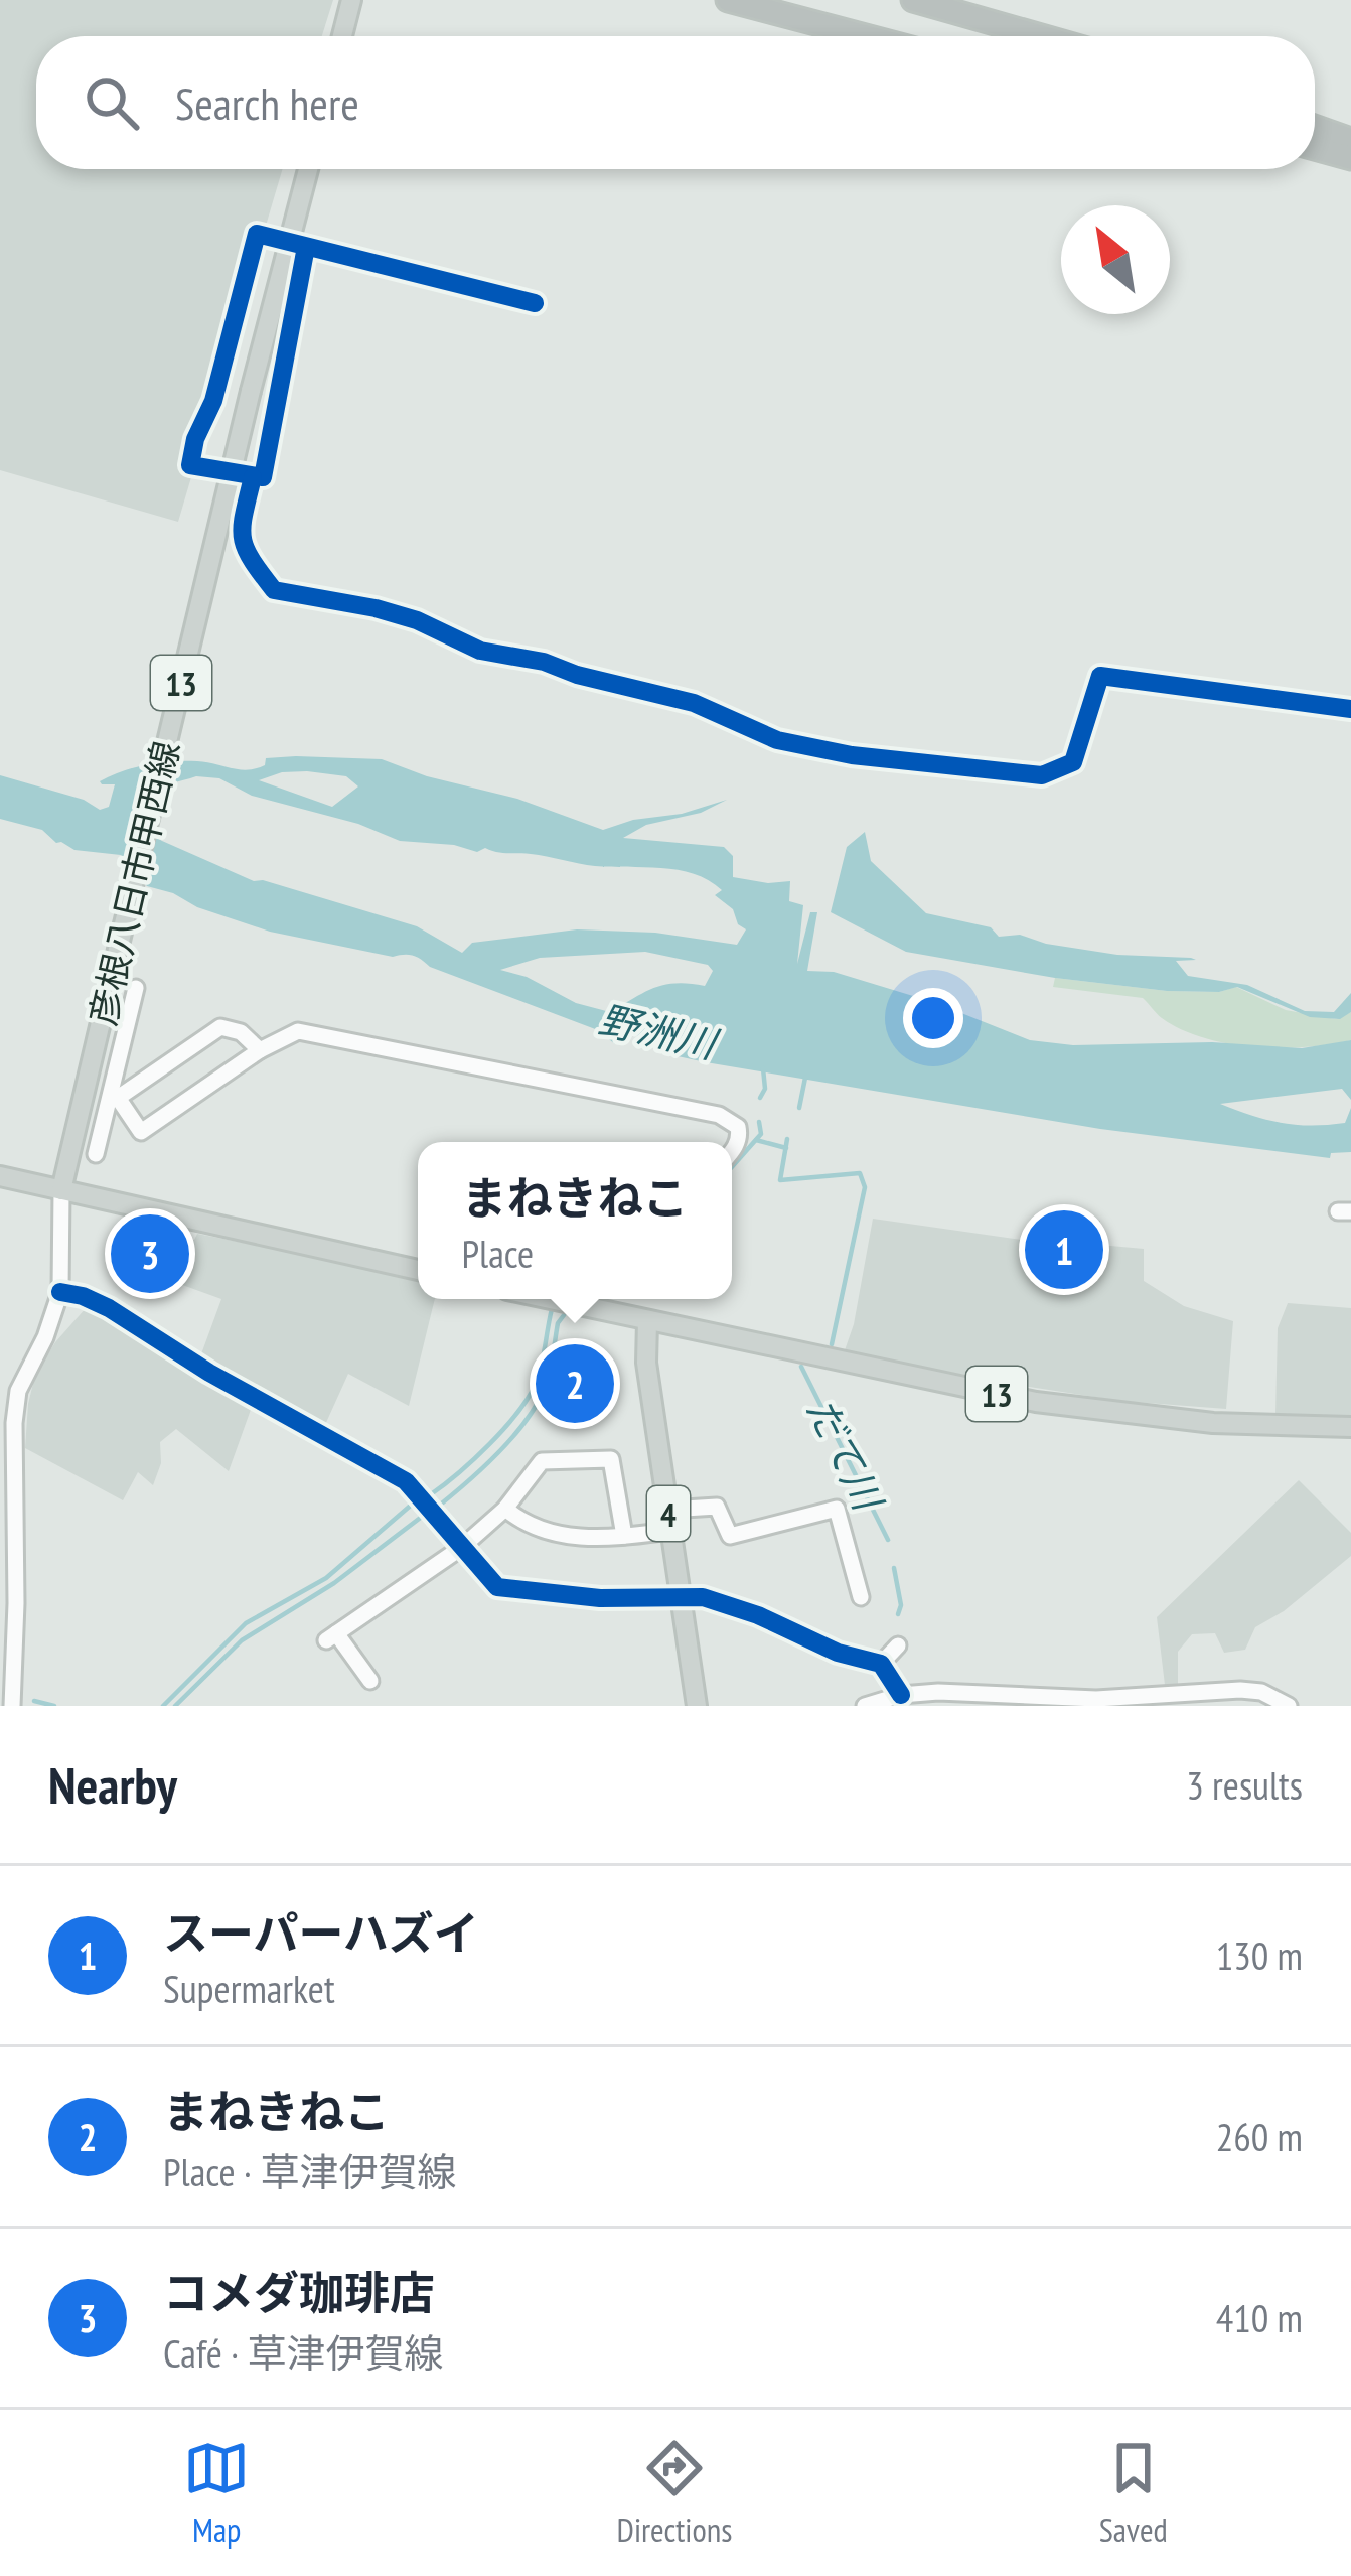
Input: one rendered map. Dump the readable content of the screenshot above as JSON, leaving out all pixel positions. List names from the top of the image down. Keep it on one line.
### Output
{"streets":{"main road":["13","彦根八日市甲西線","4"]},"crossings":[["13","4"]],"water":["野洲川","だて川"],"north":"top left","page":{"search":"Search here","popup":["まねきねこ","Place"],"pins":["1","3","2"],"heading":["Nearby","3 results"],"list":[{"mark":"1","name":"スーパーハズイ","note":"Supermarket","value":"130 m"},{"mark":"2","name":"まねきねこ","note":"Place · 草津伊賀線","value":"260 m"},{"mark":"3","name":"コメダ珈琲店","note":"Café · 草津伊賀線","value":"410 m"}],"nav":["Map","Directions","Saved"]}}
